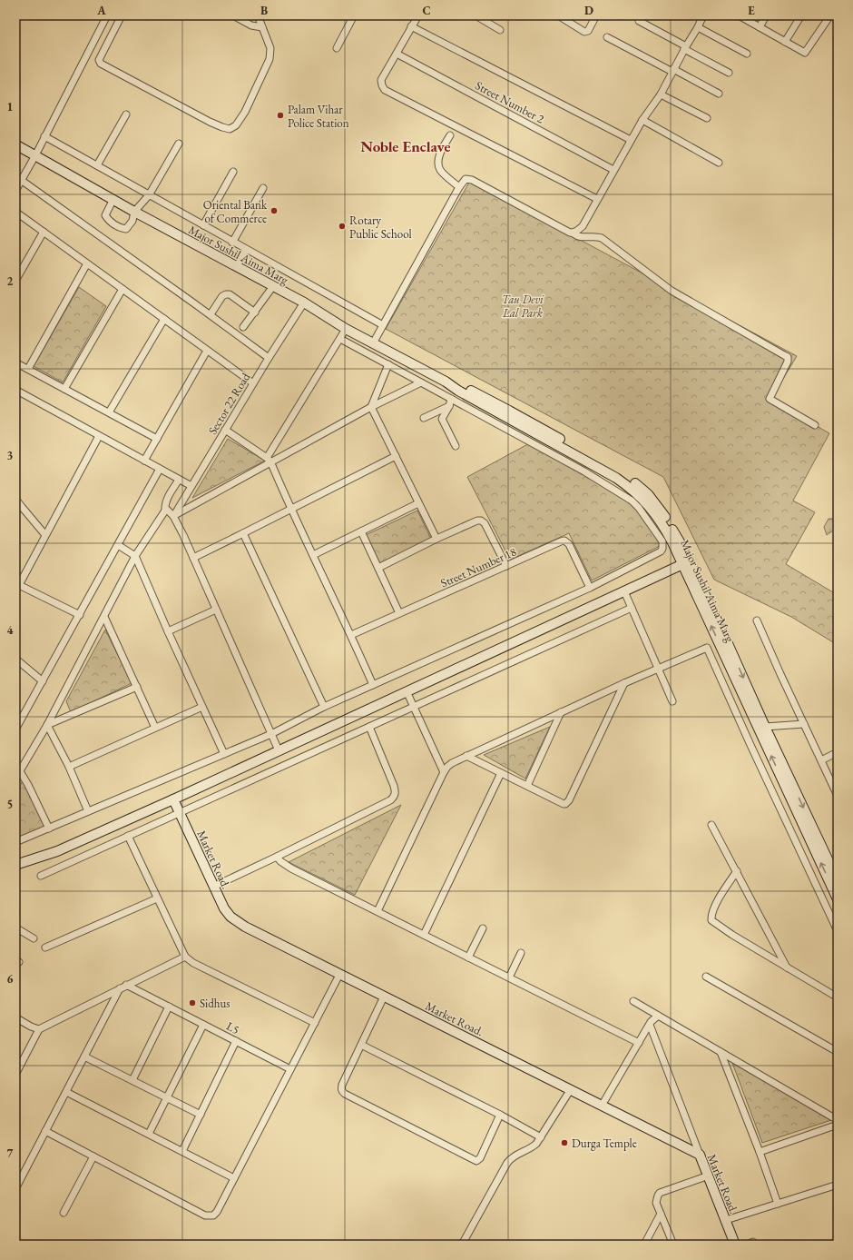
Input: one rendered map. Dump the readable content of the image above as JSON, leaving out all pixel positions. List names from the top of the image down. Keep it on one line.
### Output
{"streets":{"street":["Street Number 2","Major Sushil Aima Marg","Sector 22 Road","Street Number 18","Market Road.","L5"]},"crossings":[["Major Sushil Aima Marg","Sector 22 Road"]],"districts":["Noble Enclave"],"parks":["Tau Devi Lal Park"],"places":["Palam Vihar Police Station","Oriental Bank of Commerce","Rotary Public School","Sidhus","Durga Temple"],"grid":{"columns":["A","B","C","D","E"],"rows":["1","2","3","4","5","6","7"]}}
